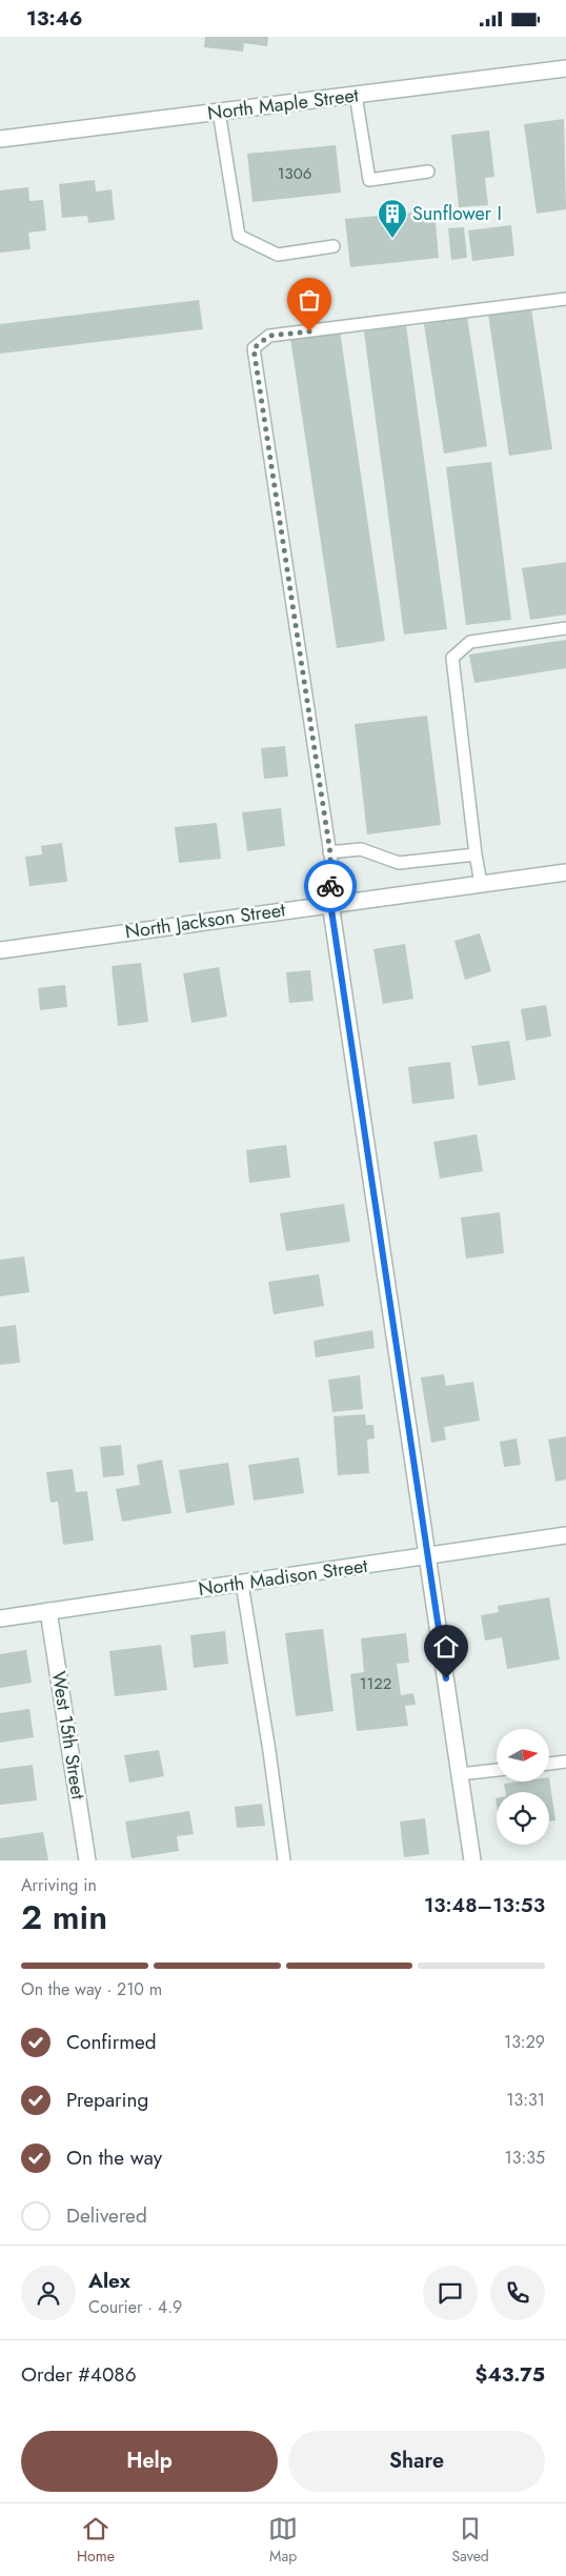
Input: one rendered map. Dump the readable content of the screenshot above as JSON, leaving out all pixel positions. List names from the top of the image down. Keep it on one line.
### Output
{"streets":{"street":["North Maple Street","North Jackson Street","North Madison Street","West 15th Street"]},"crossings":[["North Madison Street","West 15th Street"]],"places":{"building":["Sunflower I"]},"house_numbers":["1306","1122"],"north":"right","page":{"status":"13:46","heading":["2 min","Arriving in","13:48–13:53"],"panel":["Alex","Courier · 4.9","Order #4086","$43.75"],"bar":"On the way · 210 m","list":[["Confirmed","13:29"],["Preparing","13:31"],["On the way","13:35"],"Delivered"],"buttons":["Help","Share"],"tabs":["Home","Map","Saved"]}}
